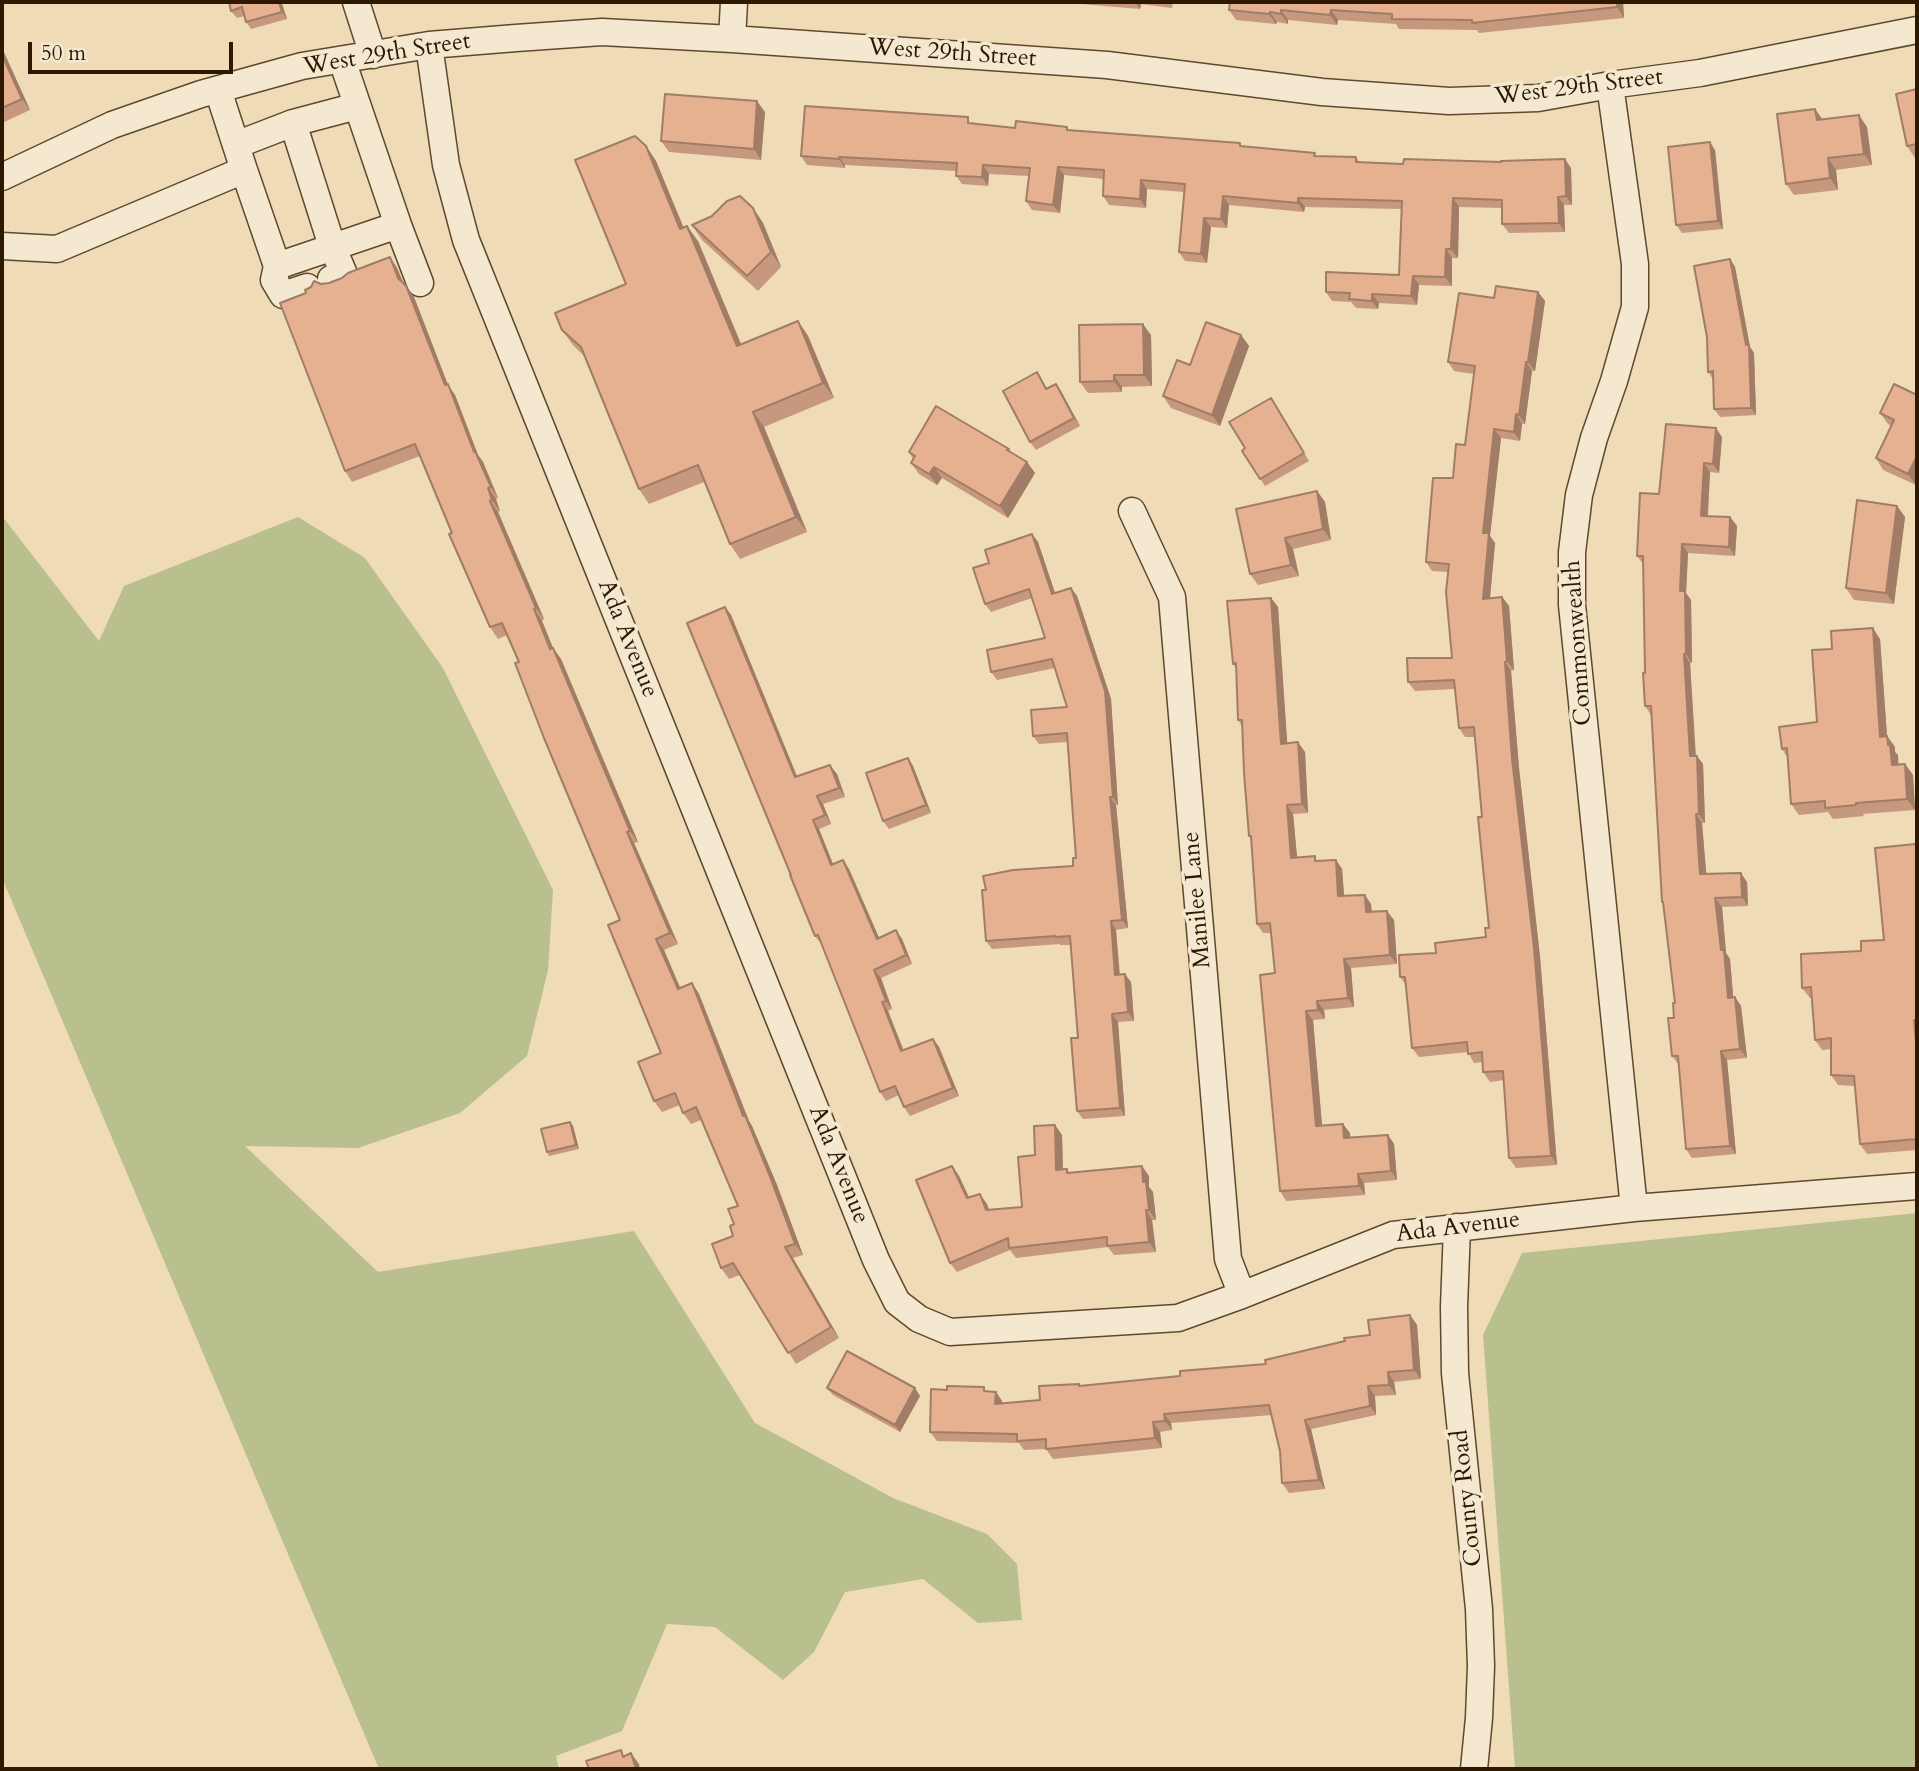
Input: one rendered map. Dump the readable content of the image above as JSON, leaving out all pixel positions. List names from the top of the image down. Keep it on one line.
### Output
{"streets":{"street":["West 29th Street","Ada Avenue","Commonwealth","Manilee Lane","County Road"]},"crossings":[["West 29th Street","Ada Avenue"],["West 29th Street","Commonwealth"],["Ada Avenue","Commonwealth"],["Ada Avenue","Manilee Lane"],["Ada Avenue","County Road"]],"scale_bar":"50 m"}
